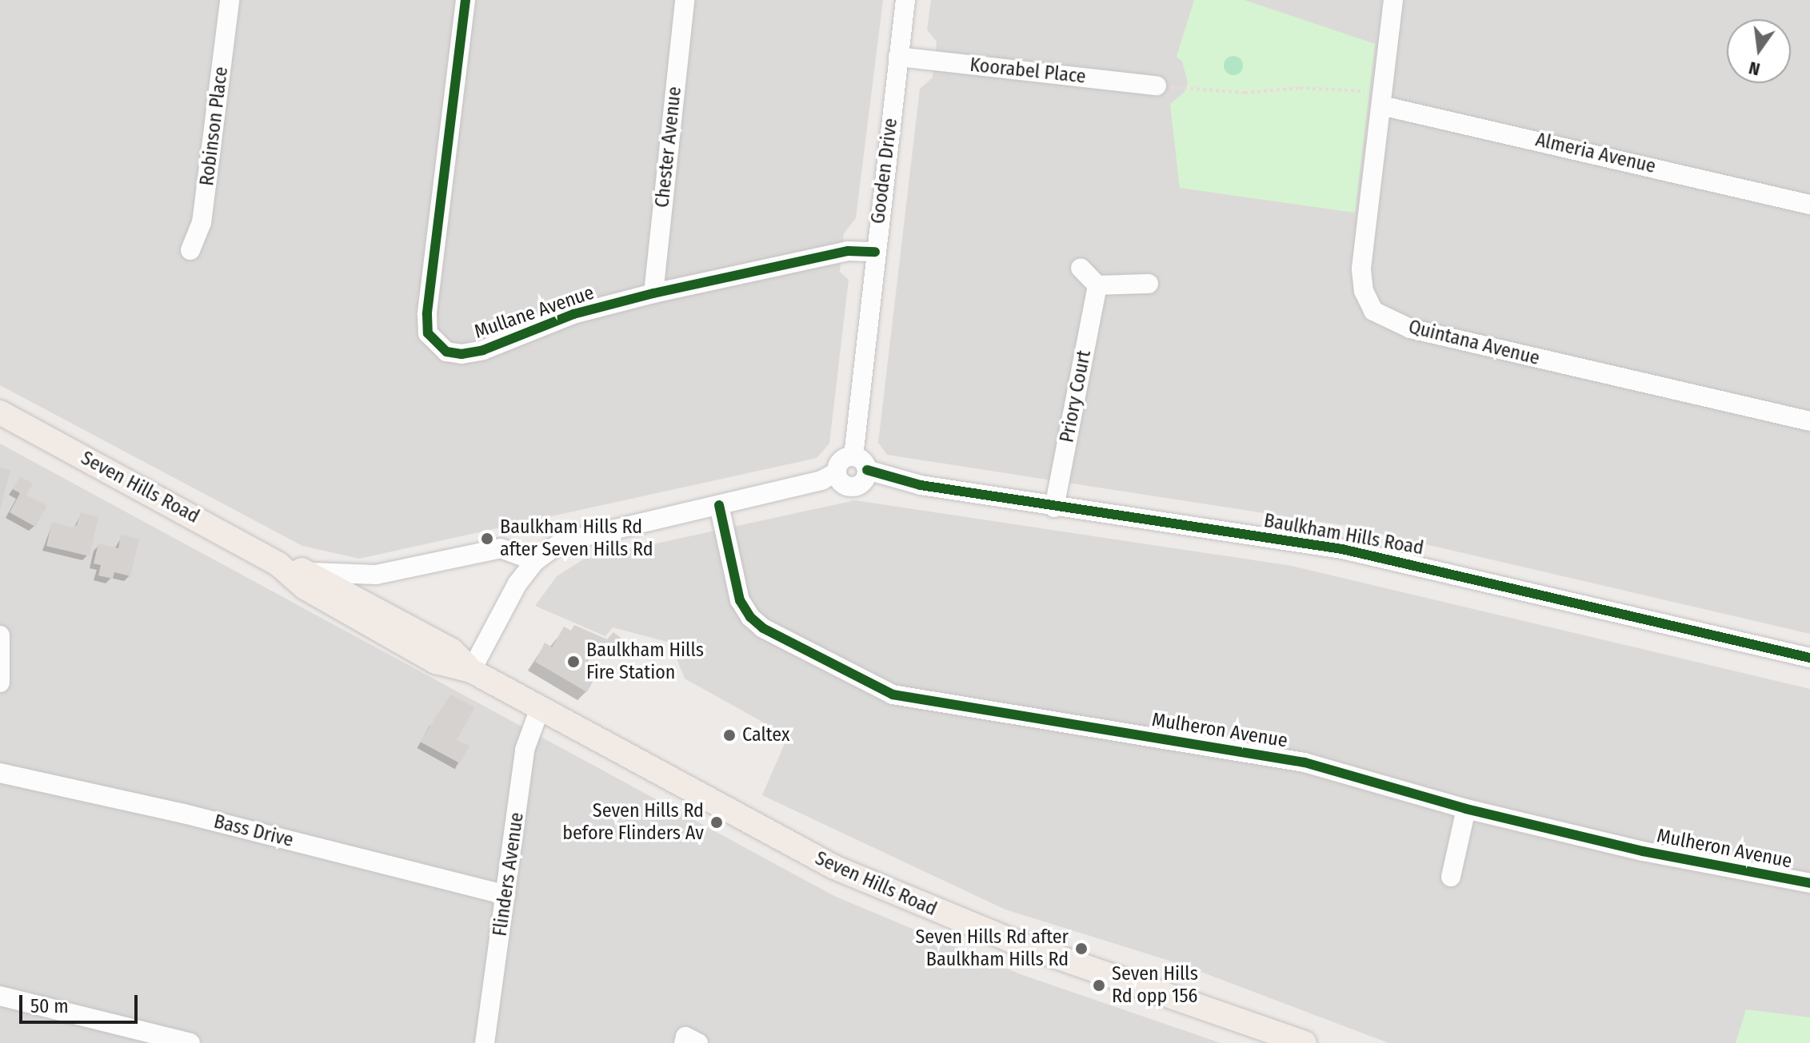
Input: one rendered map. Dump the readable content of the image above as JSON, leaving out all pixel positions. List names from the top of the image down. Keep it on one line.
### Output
{"streets":{"main road":["Seven Hills Road"],"street":["Koorabel Place","Robinson Place","Chester Avenue","Almeria Avenue","Gooden Drive","Mullane Avenue","Quintana Avenue","Priory Court","Baulkham Hills Road","Mulheron Avenue","Bass Drive","Flinders Avenue"]},"crossings":[["Koorabel Place","Gooden Drive"],["Chester Avenue","Mullane Avenue"],["Almeria Avenue","Quintana Avenue"],["Gooden Drive","Mullane Avenue"],["Gooden Drive","Baulkham Hills Road"],["Priory Court","Baulkham Hills Road"],["Seven Hills Road","Flinders Avenue"],["Bass Drive","Flinders Avenue"]],"places":["Baulkham Hills Rd after Seven Hills Rd","Baulkham Hills Fire Station","Caltex","Seven Hills Rd before Flinders Av","Seven Hills Rd after Baulkham Hills Rd","Seven Hills Rd opp 156"],"scale_bar":"50 m","north":"bottom"}
